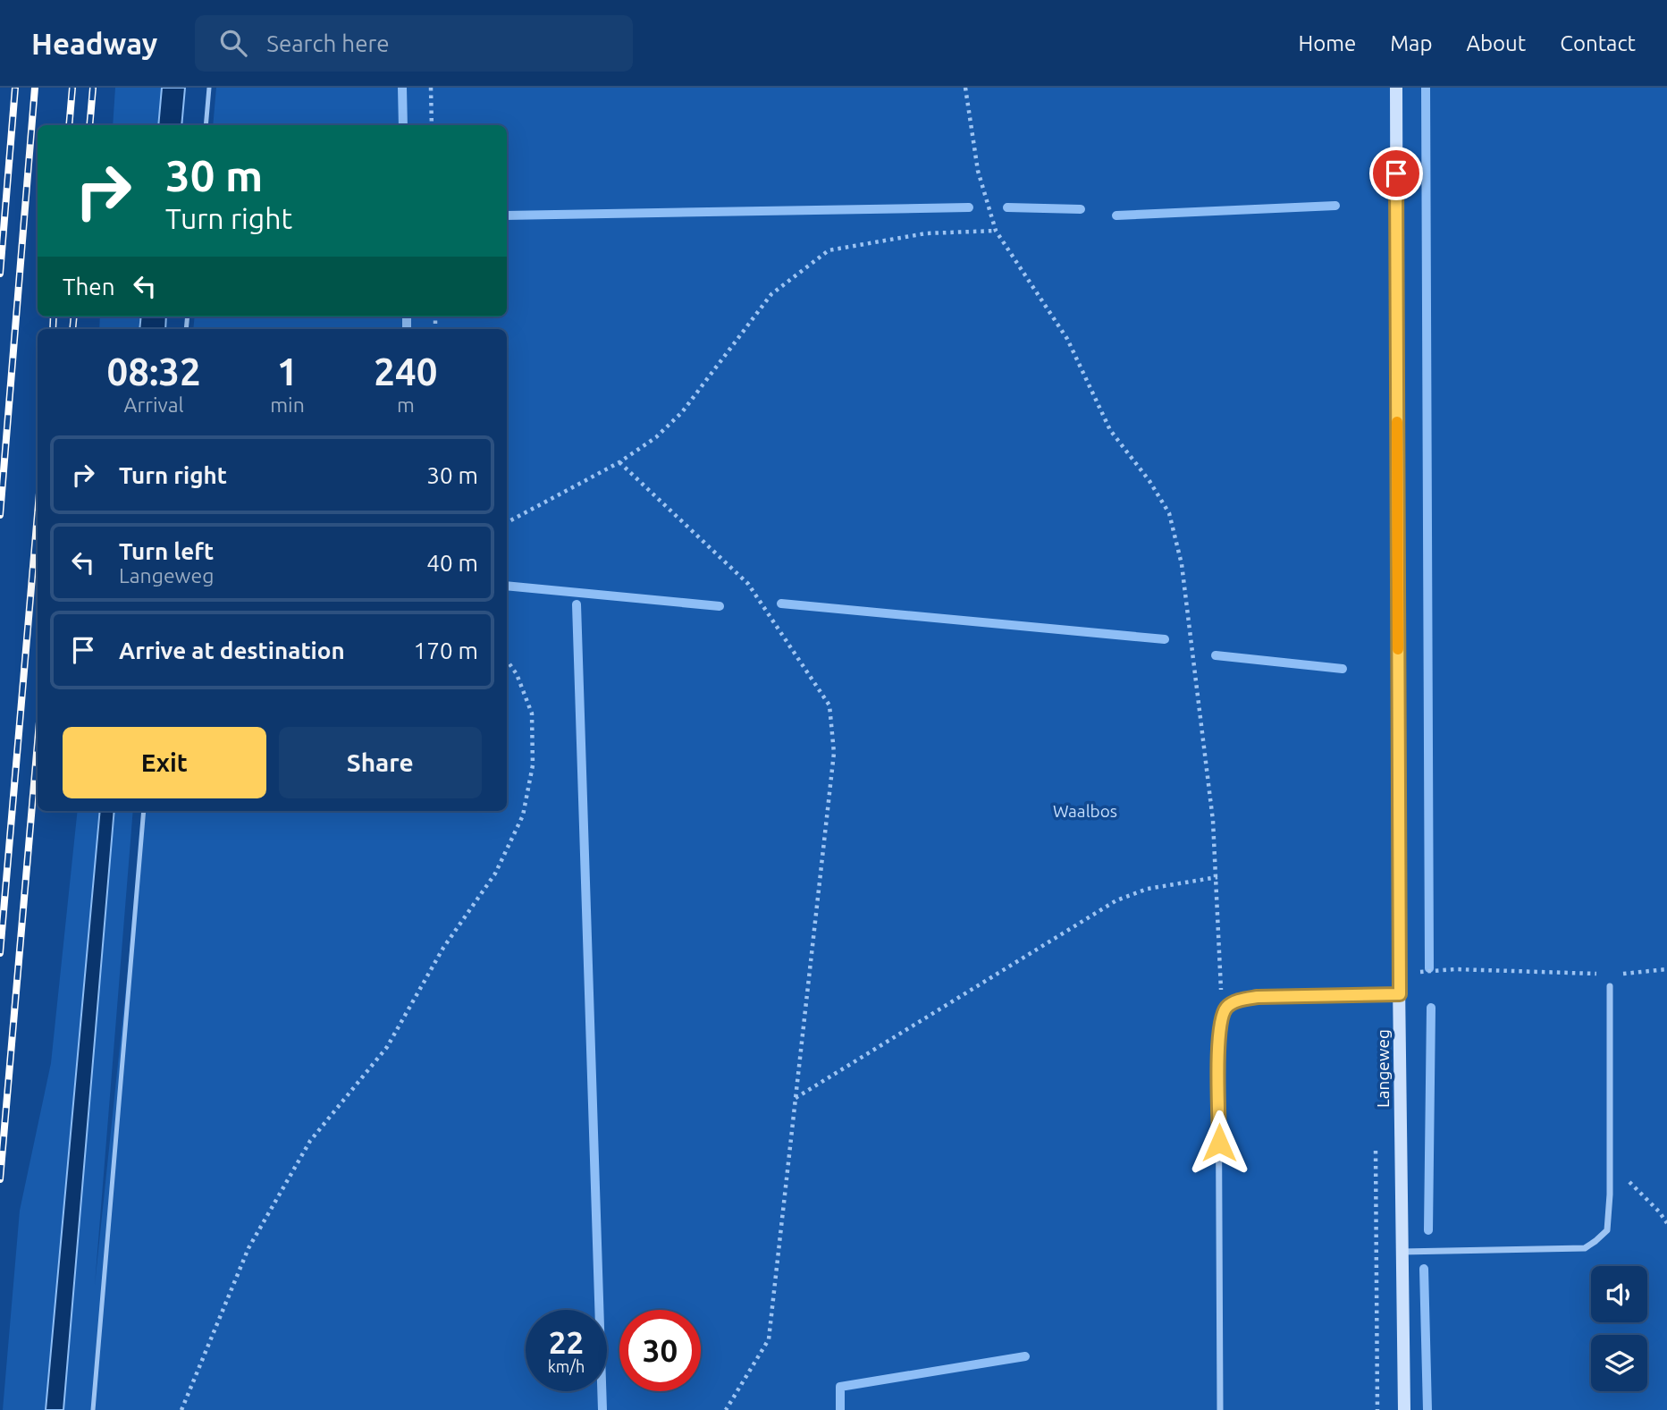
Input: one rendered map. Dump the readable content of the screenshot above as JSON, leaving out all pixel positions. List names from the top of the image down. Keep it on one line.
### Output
{"streets":{"main road":["Langeweg"]},"parks":["Waalbos"],"page":{"header":"Headway","search":"Search here","nav":["Home","Map","About","Contact"],"turn":["30 m","Turn right"],"then":"Then","eta":["08:32","Arrival","1","min","240","m"],"list":[{"name":"Turn right","value":"30 m"},{"name":"Turn left","note":"Langeweg","value":"40 m"},{"name":"Arrive at destination","value":"170 m"}],"buttons":["Exit","Share"],"speed":"22 km/h","limit":"30"}}
